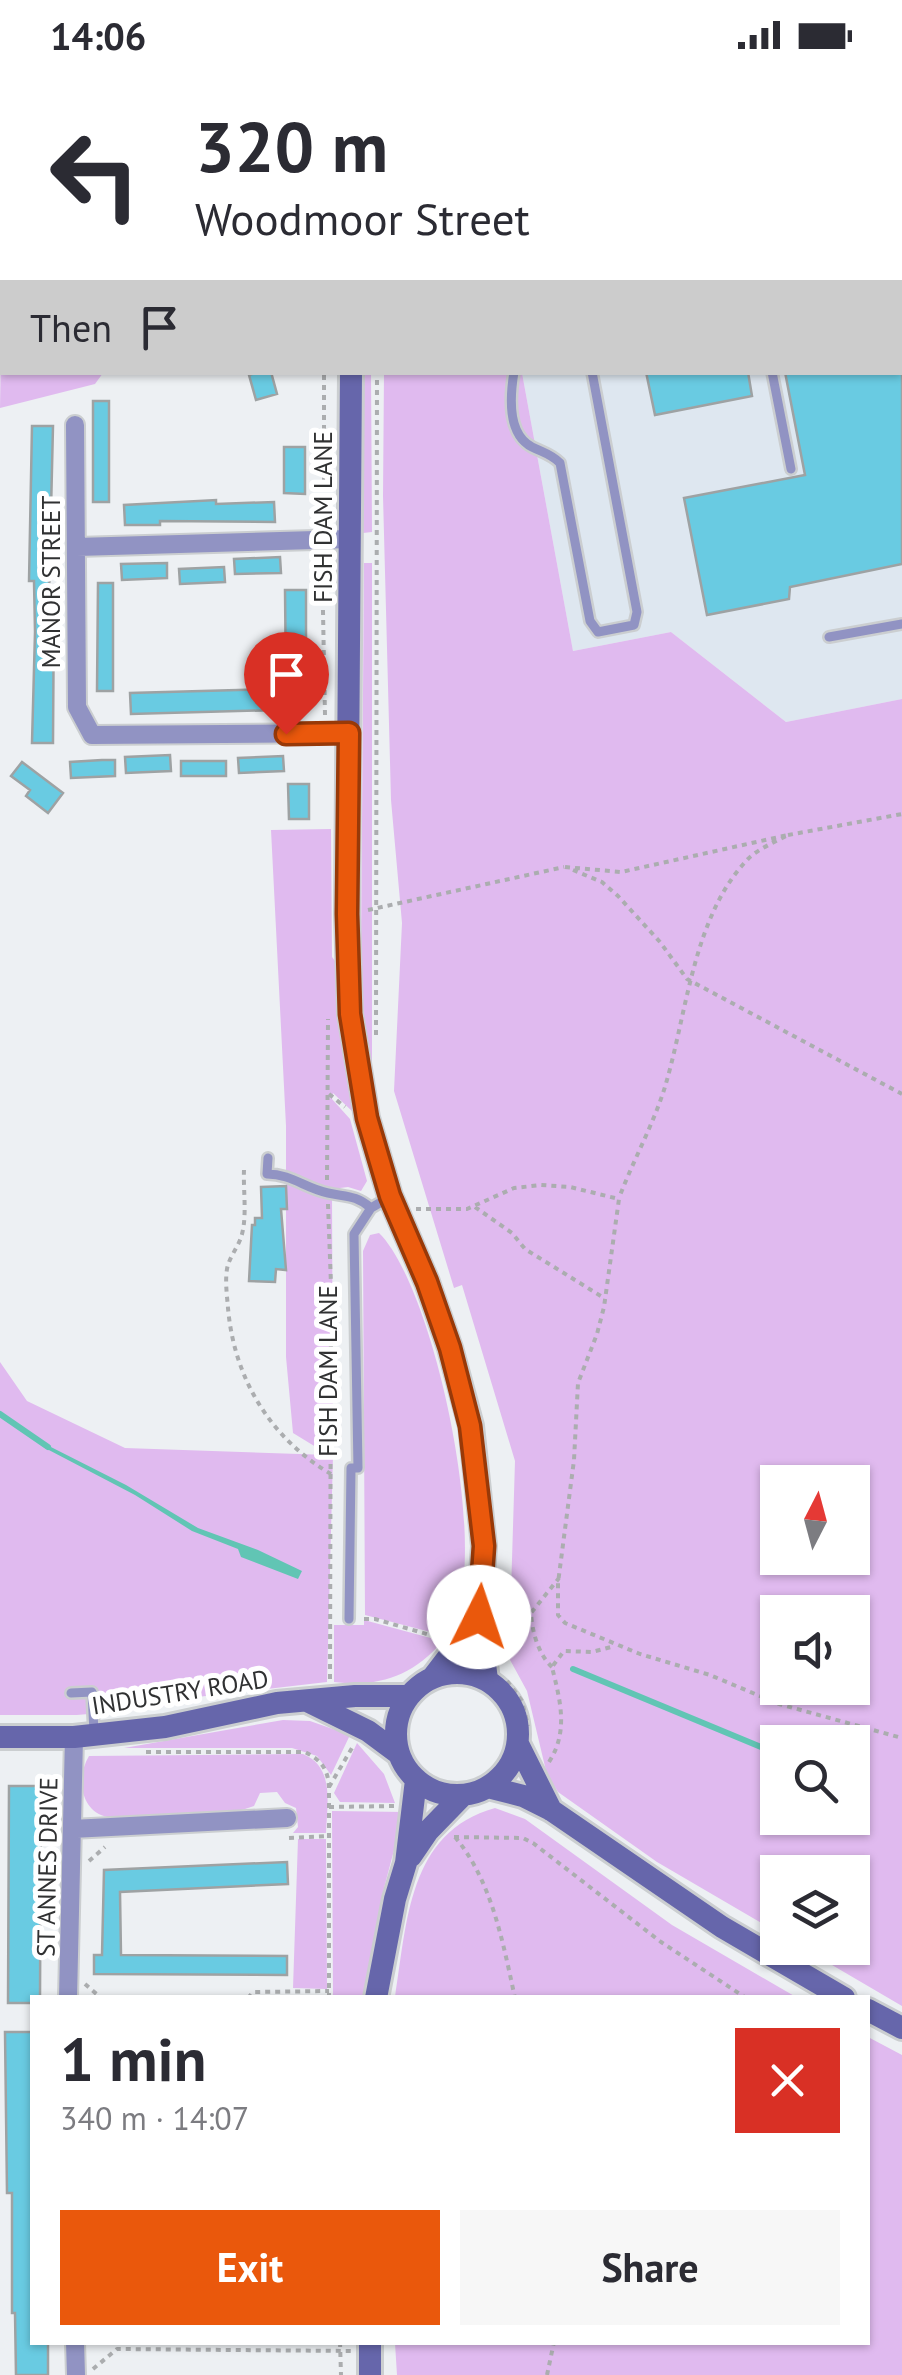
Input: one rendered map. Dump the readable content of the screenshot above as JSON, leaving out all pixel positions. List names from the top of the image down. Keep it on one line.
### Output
{"streets":{"street":["FISH DAM LANE","MANOR STREET","INDUSTRY ROAD","ST ANNES DRIVE"]},"crossings":[["FISH DAM LANE","MANOR STREET"],["FISH DAM LANE","INDUSTRY ROAD"],["INDUSTRY ROAD","ST ANNES DRIVE"]],"north":"top","page":{"status":"14:06","turn":["320 m","Woodmoor Street"],"then":"Then","heading":["1 min","340 m · 14:07"],"buttons":["Exit","Share"]}}
